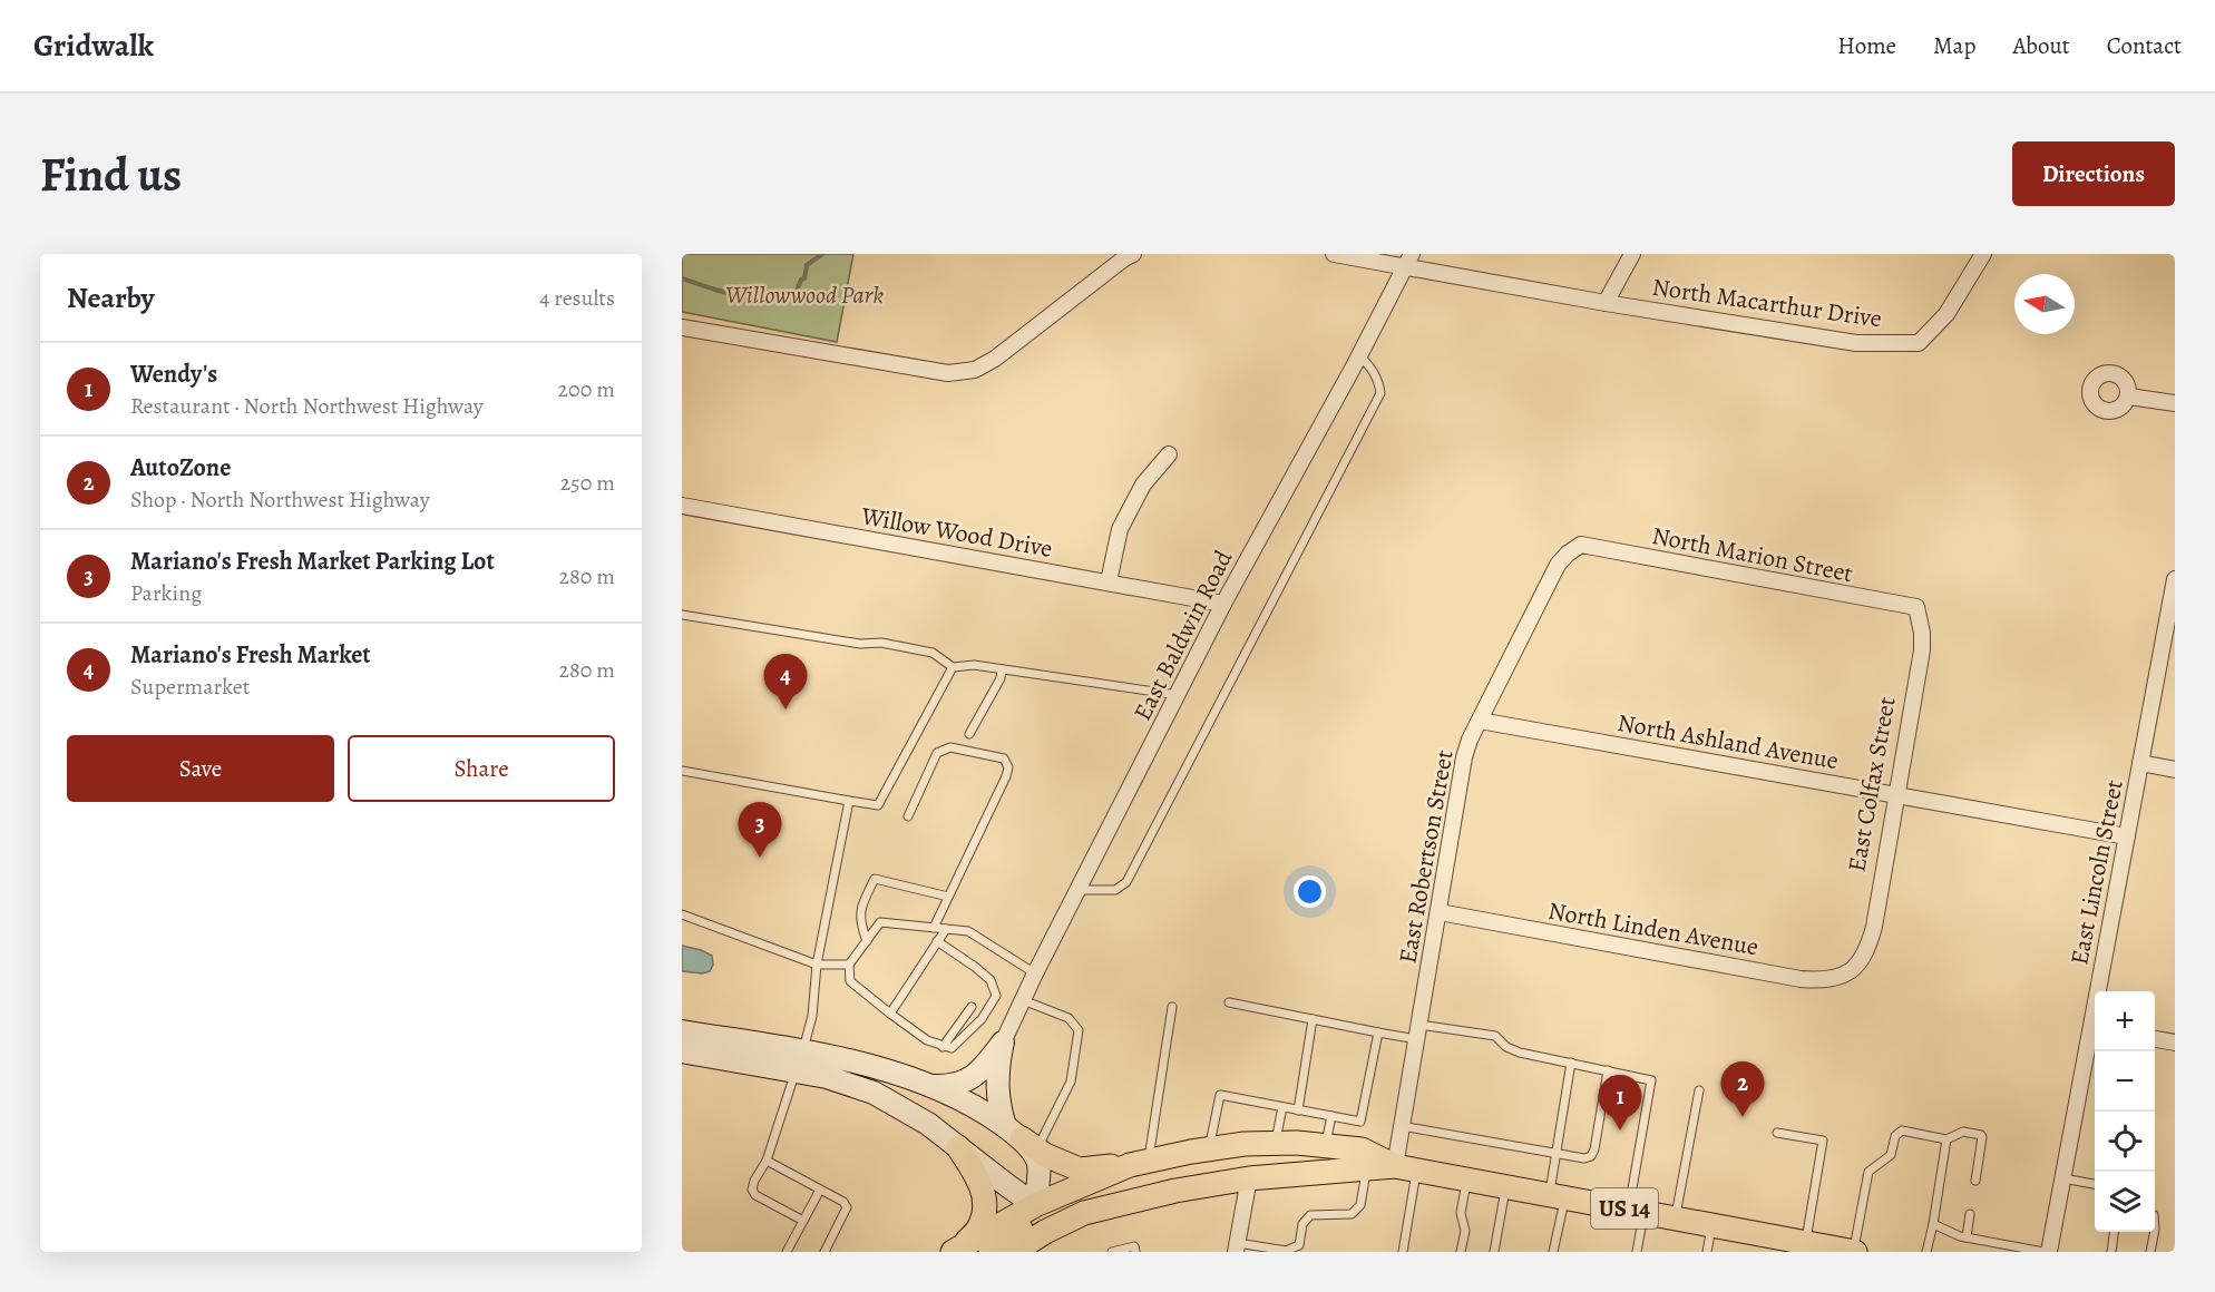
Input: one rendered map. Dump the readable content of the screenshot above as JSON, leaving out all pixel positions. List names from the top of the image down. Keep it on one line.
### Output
{"streets":{"main road":["US 14"],"street":["North Macarthur Drive","Willow Wood Drive","North Marion Street","East Baldwin Road","North Ashland Avenue","East Colfax Street","East Robertson Street","East Lincoln Street","North Linden Avenue"]},"crossings":[["North Macarthur Drive","East Baldwin Road"],["Willow Wood Drive","East Baldwin Road"],["North Marion Street","East Colfax Street"],["North Marion Street","East Robertson Street"],["North Ashland Avenue","East Colfax Street"],["North Ashland Avenue","East Robertson Street"],["North Ashland Avenue","East Lincoln Street"],["East Colfax Street","North Linden Avenue"],["East Robertson Street","North Linden Avenue"],["East Robertson Street","US 14"]],"parks":["Willowwood Park"],"north":"left","page":{"header":"Gridwalk","nav":["Home","Map","About","Contact"],"buttons":["Directions",["Save","Share"]],"title":"Find us","heading":["Nearby","4 results"],"list":[{"mark":"1","name":"Wendy's","note":"Restaurant · North Northwest Highway","value":"200 m"},{"mark":"2","name":"AutoZone","note":"Shop · North Northwest Highway","value":"250 m"},{"mark":"3","name":"Mariano's Fresh Market Parking Lot","note":"Parking","value":"280 m"},{"mark":"4","name":"Mariano's Fresh Market","note":"Supermarket","value":"280 m"}],"pins":["4","3","2","1"],"map_buttons":["+","−"]}}
